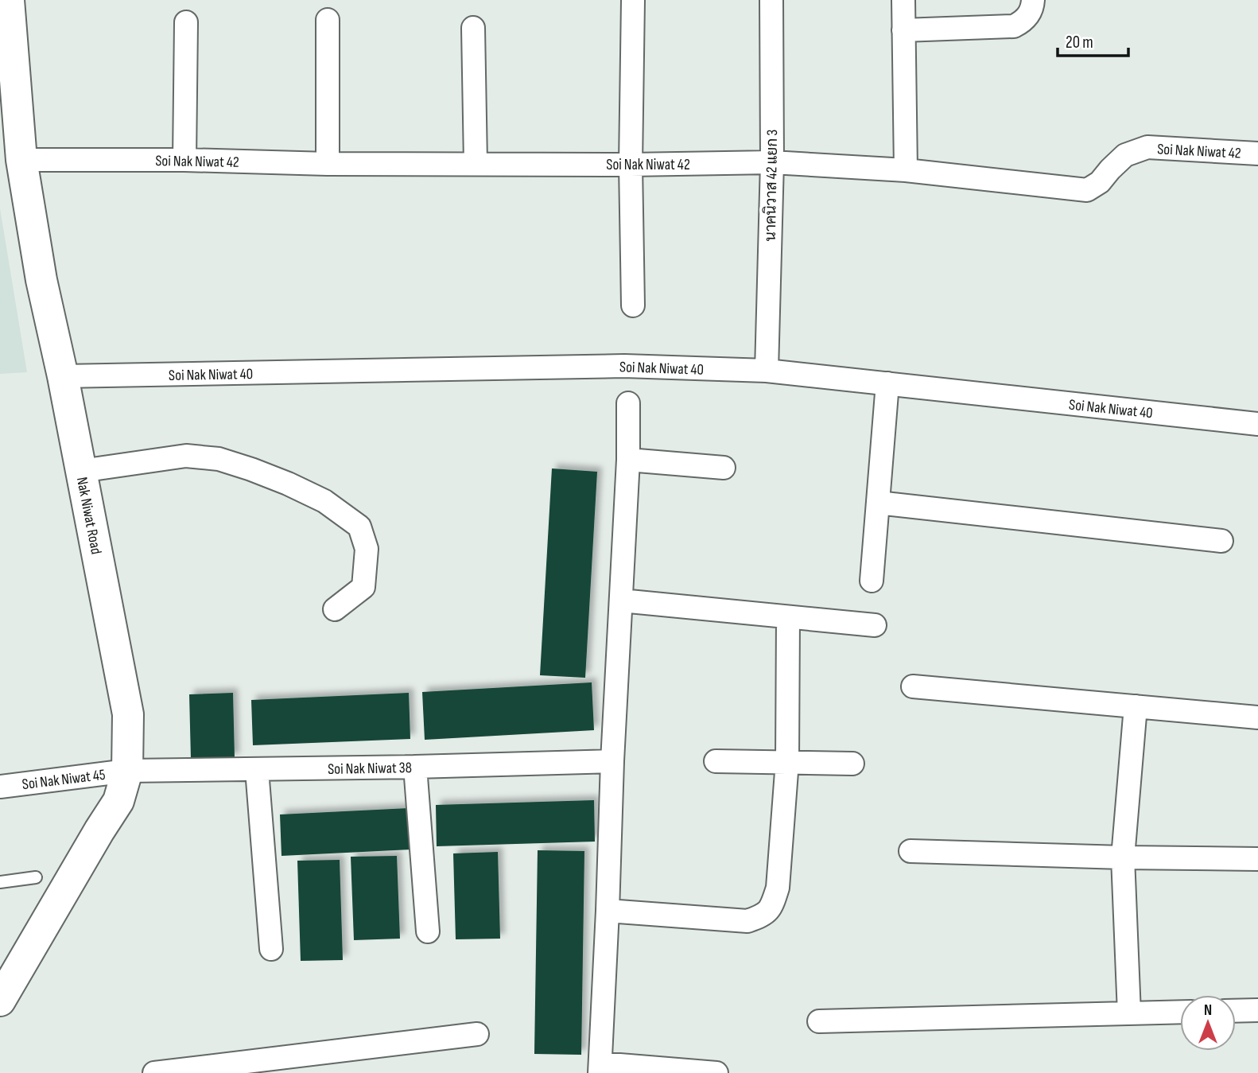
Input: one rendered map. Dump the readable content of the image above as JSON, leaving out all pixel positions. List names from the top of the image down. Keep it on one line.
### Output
{"streets":{"main road":["Nak Niwat Road"],"street":["Soi Nak Niwat 42","นาคนิวาส 42 แยก 3","Soi Nak Niwat 40","Soi Nak Niwat 38","Soi Nak Niwat 45"]},"crossings":[["Soi Nak Niwat 42","นาคนิวาส 42 แยก 3"],["Soi Nak Niwat 42","Nak Niwat Road"],["นาคนิวาส 42 แยก 3","Soi Nak Niwat 40"],["Soi Nak Niwat 40","Nak Niwat Road"],["Nak Niwat Road","Soi Nak Niwat 38"],["Nak Niwat Road","Soi Nak Niwat 45"],["Soi Nak Niwat 38","Soi Nak Niwat 45"]],"scale_bar":"20 m","north":"top"}
